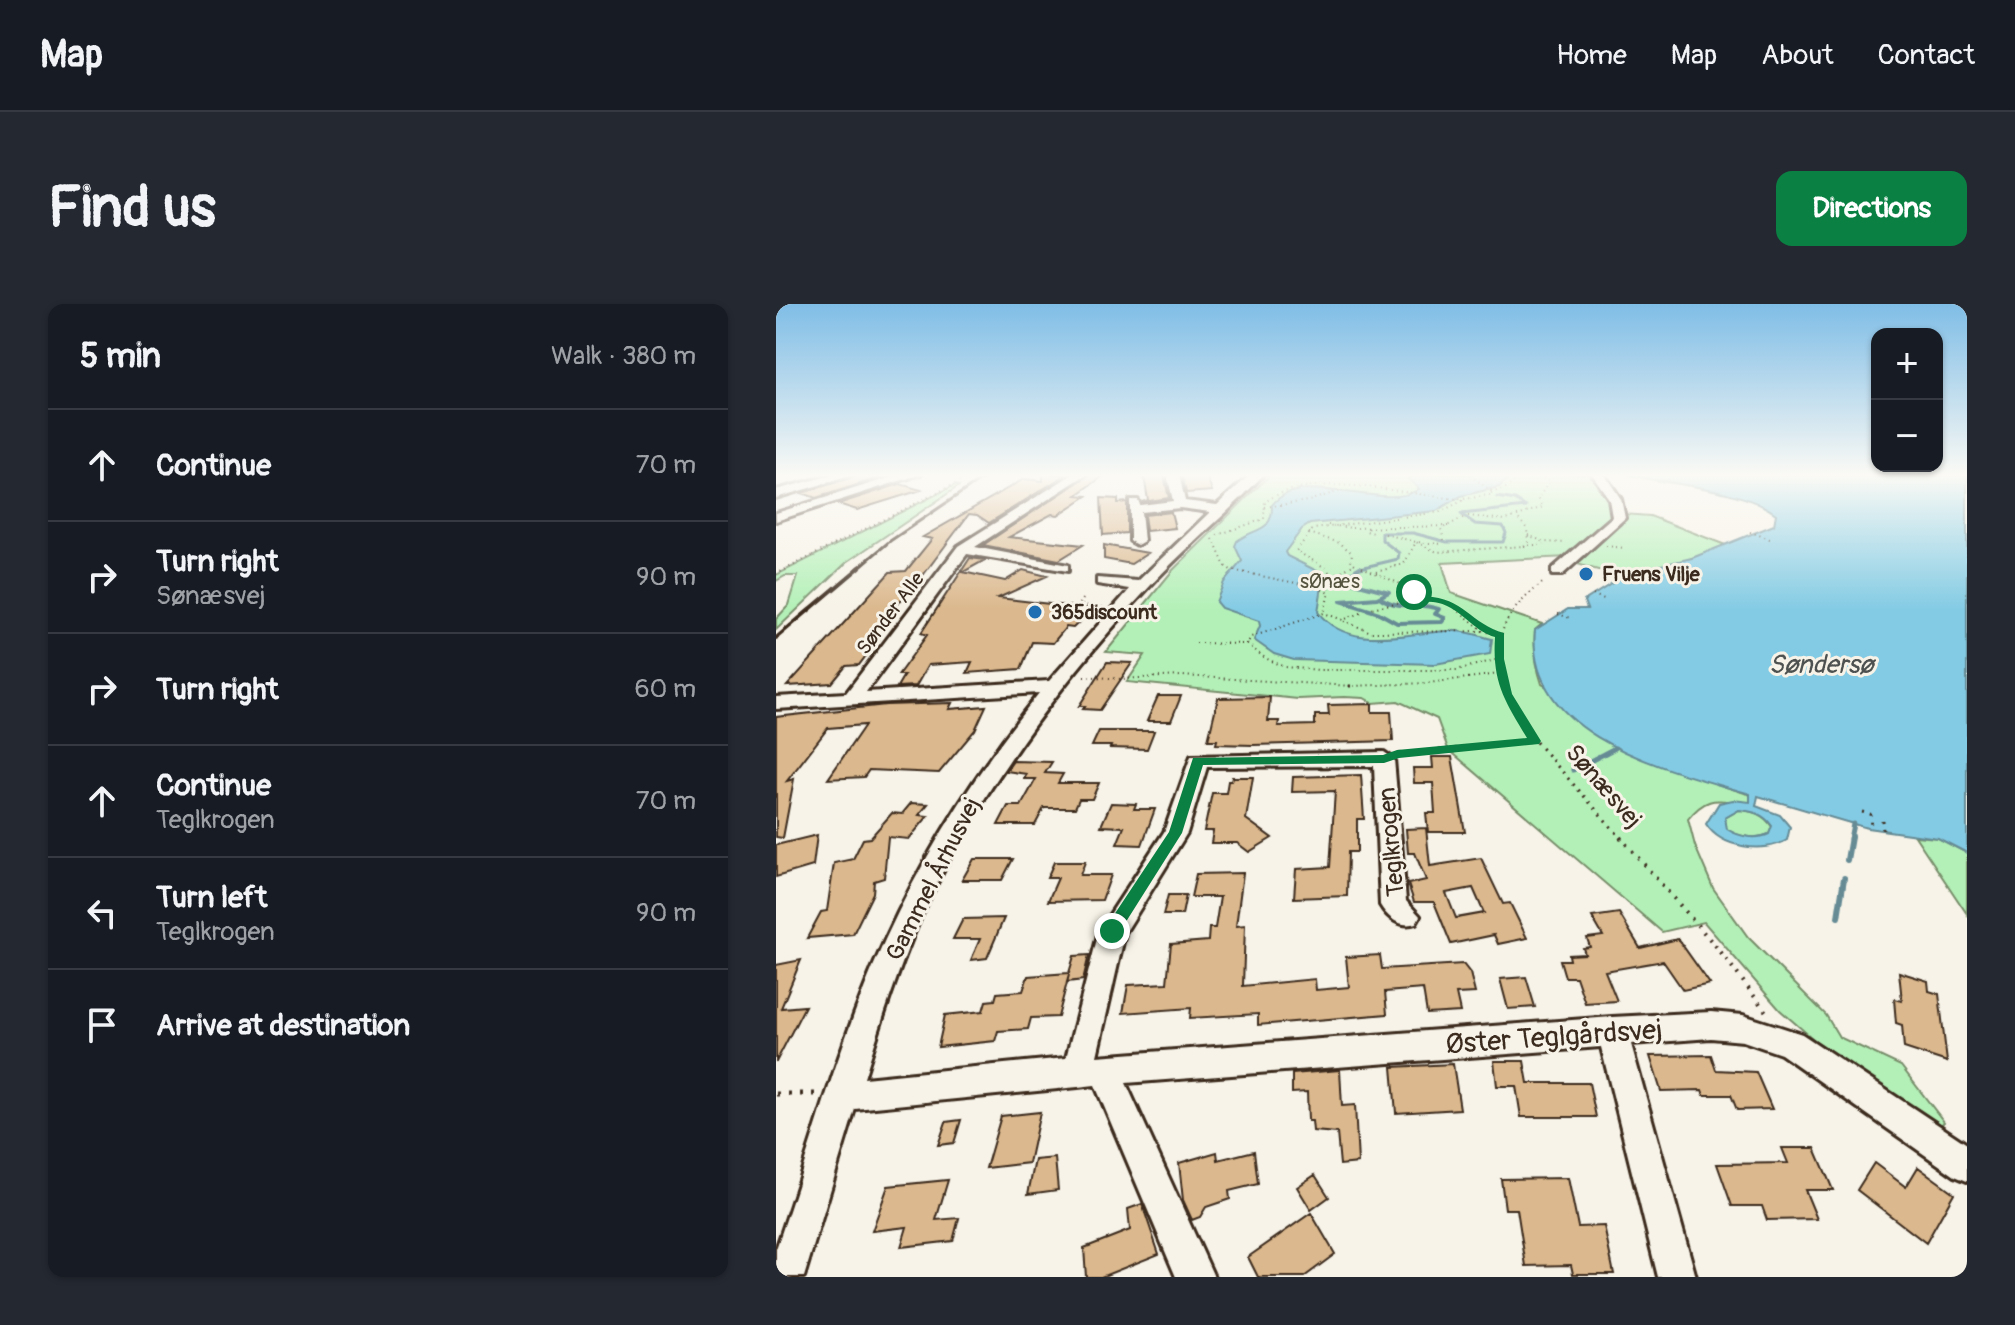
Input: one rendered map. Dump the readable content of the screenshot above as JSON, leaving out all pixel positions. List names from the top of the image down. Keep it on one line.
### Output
{"streets":{"street":["Sønder Alle","Teglkrogen","Gammel Århusvej","Øster Teglgårdsvej"],"path":["Sønæsvej"]},"crossings":[["Sønæsvej","Øster Teglgårdsvej"],["Teglkrogen","Øster Teglgårdsvej"],["Gammel Århusvej","Øster Teglgårdsvej"]],"water":["Søndersø"],"parks":["sØnæs"],"places":["Fruens Vilje","365discount"],"page":{"header":"Map","nav":["Home","Map","About","Contact"],"buttons":"Directions","title":"Find us","heading":["5 min","Walk · 380 m"],"map_buttons":["+","−"],"list":[["Continue","70 m"],["Turn right","Sønæsvej","90 m"],["Turn right","60 m"],["Continue","Teglkrogen","70 m"],["Turn left","Teglkrogen","90 m"],"Arrive at destination"]}}
